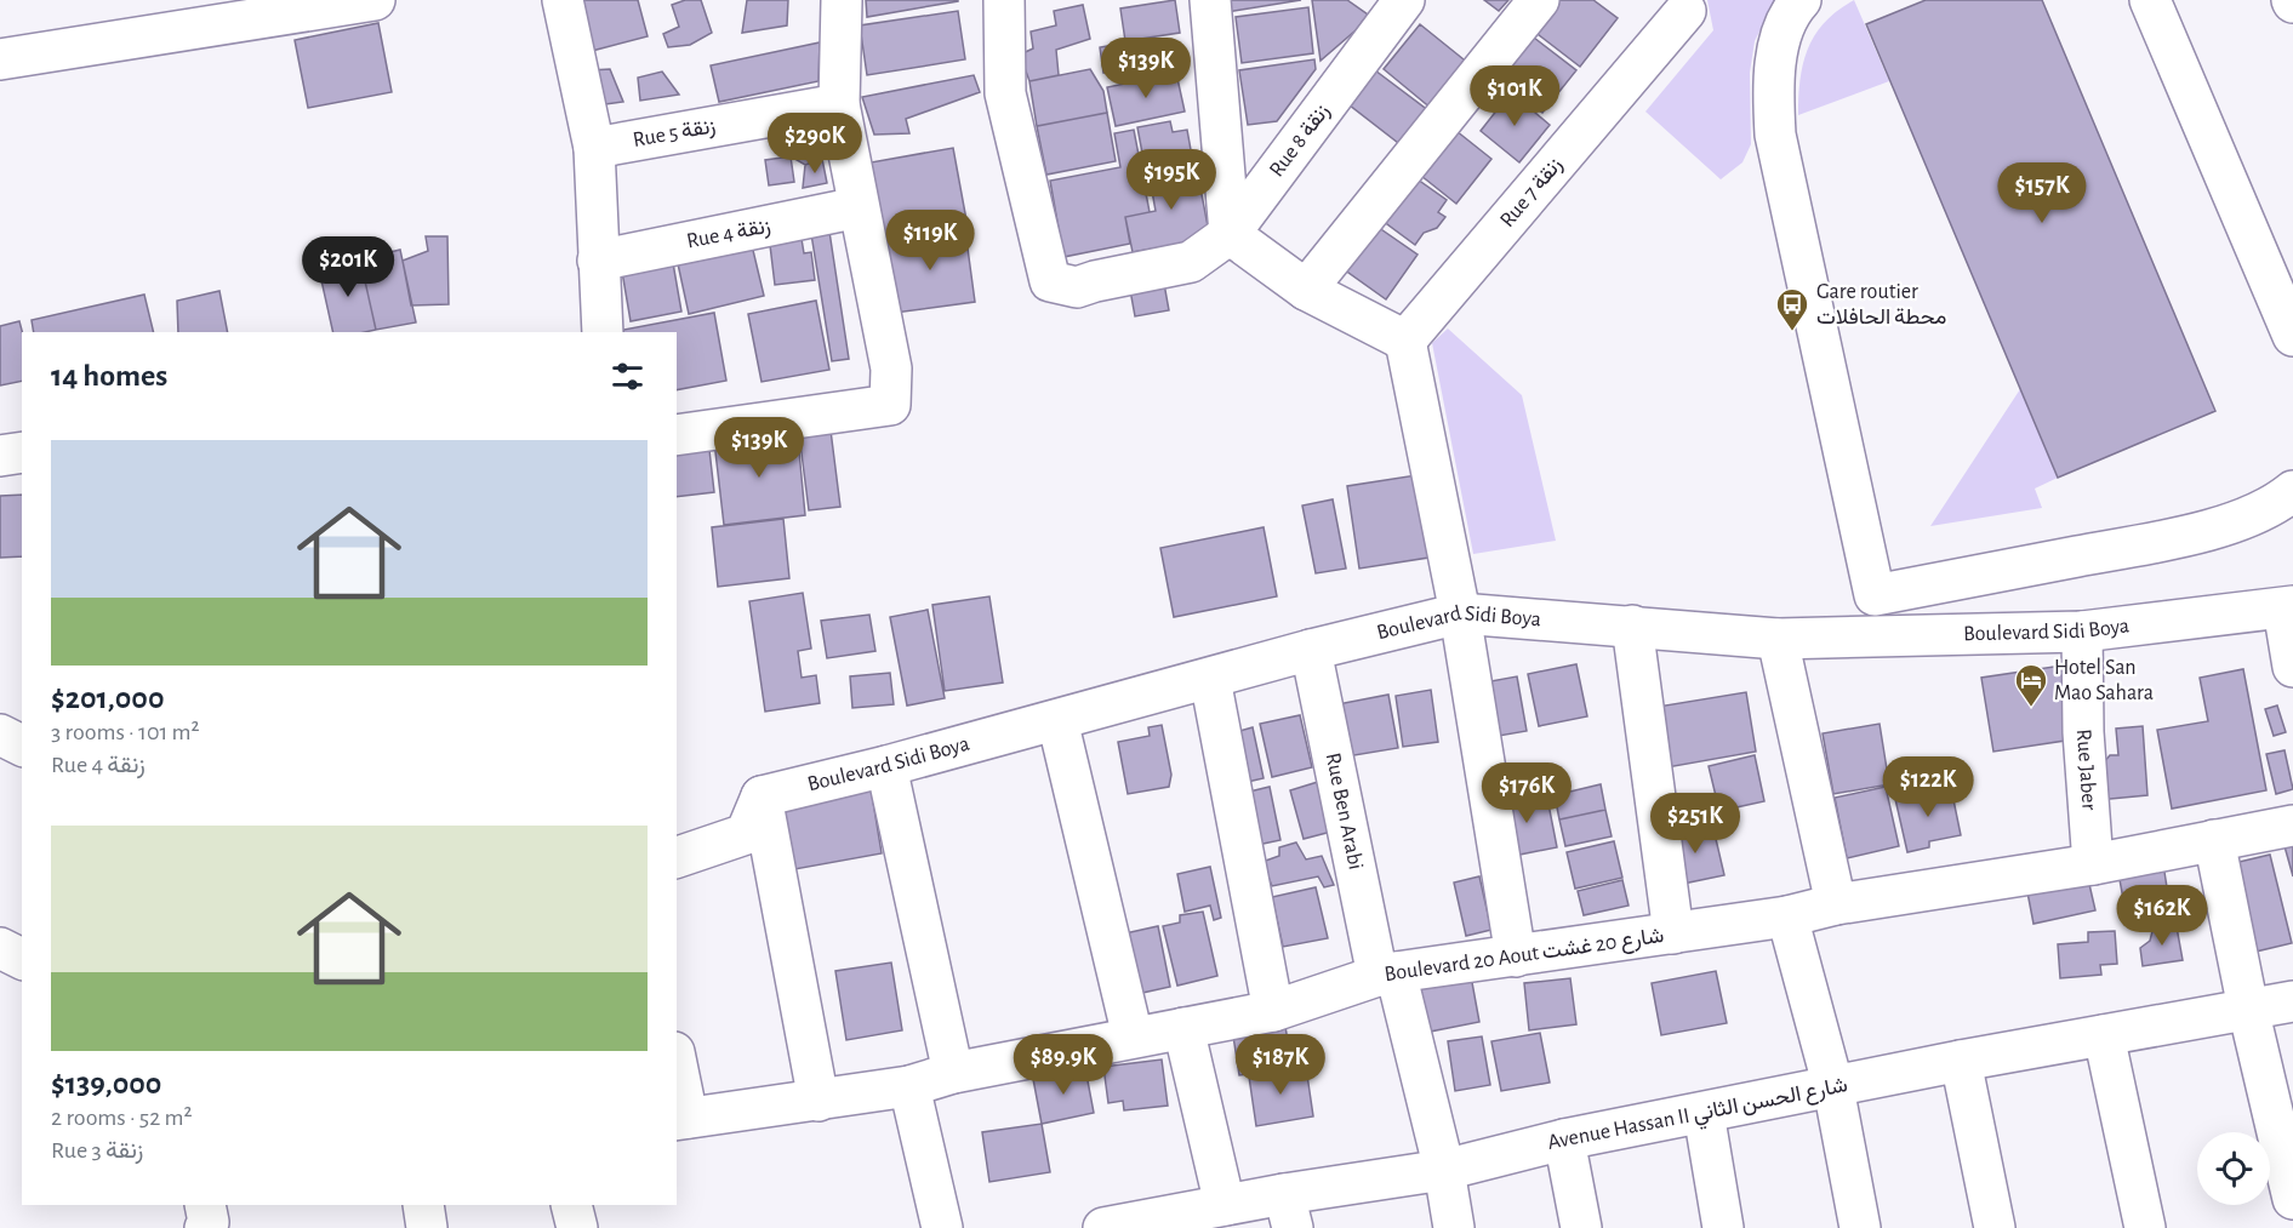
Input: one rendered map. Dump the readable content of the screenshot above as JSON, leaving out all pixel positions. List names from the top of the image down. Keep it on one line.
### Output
{"streets":{"street":["Rue 5 زنقة","Rue 8 زنقة","Rue 7 زنقة","Rue 4 زنقة","Boulevard Sidi Boya","Rue Jaber","Rue Ben Arabi","Boulevard 20 Aout شارع 20 غشت","Avenue Hassan II شارع الحسن الثاني"]},"crossings":[["Boulevard Sidi Boya","Rue Jaber"],["Boulevard Sidi Boya","Rue Ben Arabi"],["Rue Jaber","Boulevard 20 Aout شارع 20 غشت"],["Rue Ben Arabi","Boulevard 20 Aout شارع 20 غشت"],["Rue Ben Arabi","Avenue Hassan II شارع الحسن الثاني"]],"places":{"bus stop":["Gare routier محطة الحافلات"],"hotel":["Hotel San Mao Sahara"]},"page":{"price":["$139K","$101K","$290K","$195K","$157K","$119K","$201K","$139K","$122K","$176K","$251K","$162K","$89.9K","$187K"],"heading":"14 homes","list":[{"name":"$201,000","note":"3 rooms · 101 m² · Rue 4 زنقة"},{"name":"$139,000","note":"2 rooms · 52 m² · Rue 3 زنقة"}]}}
